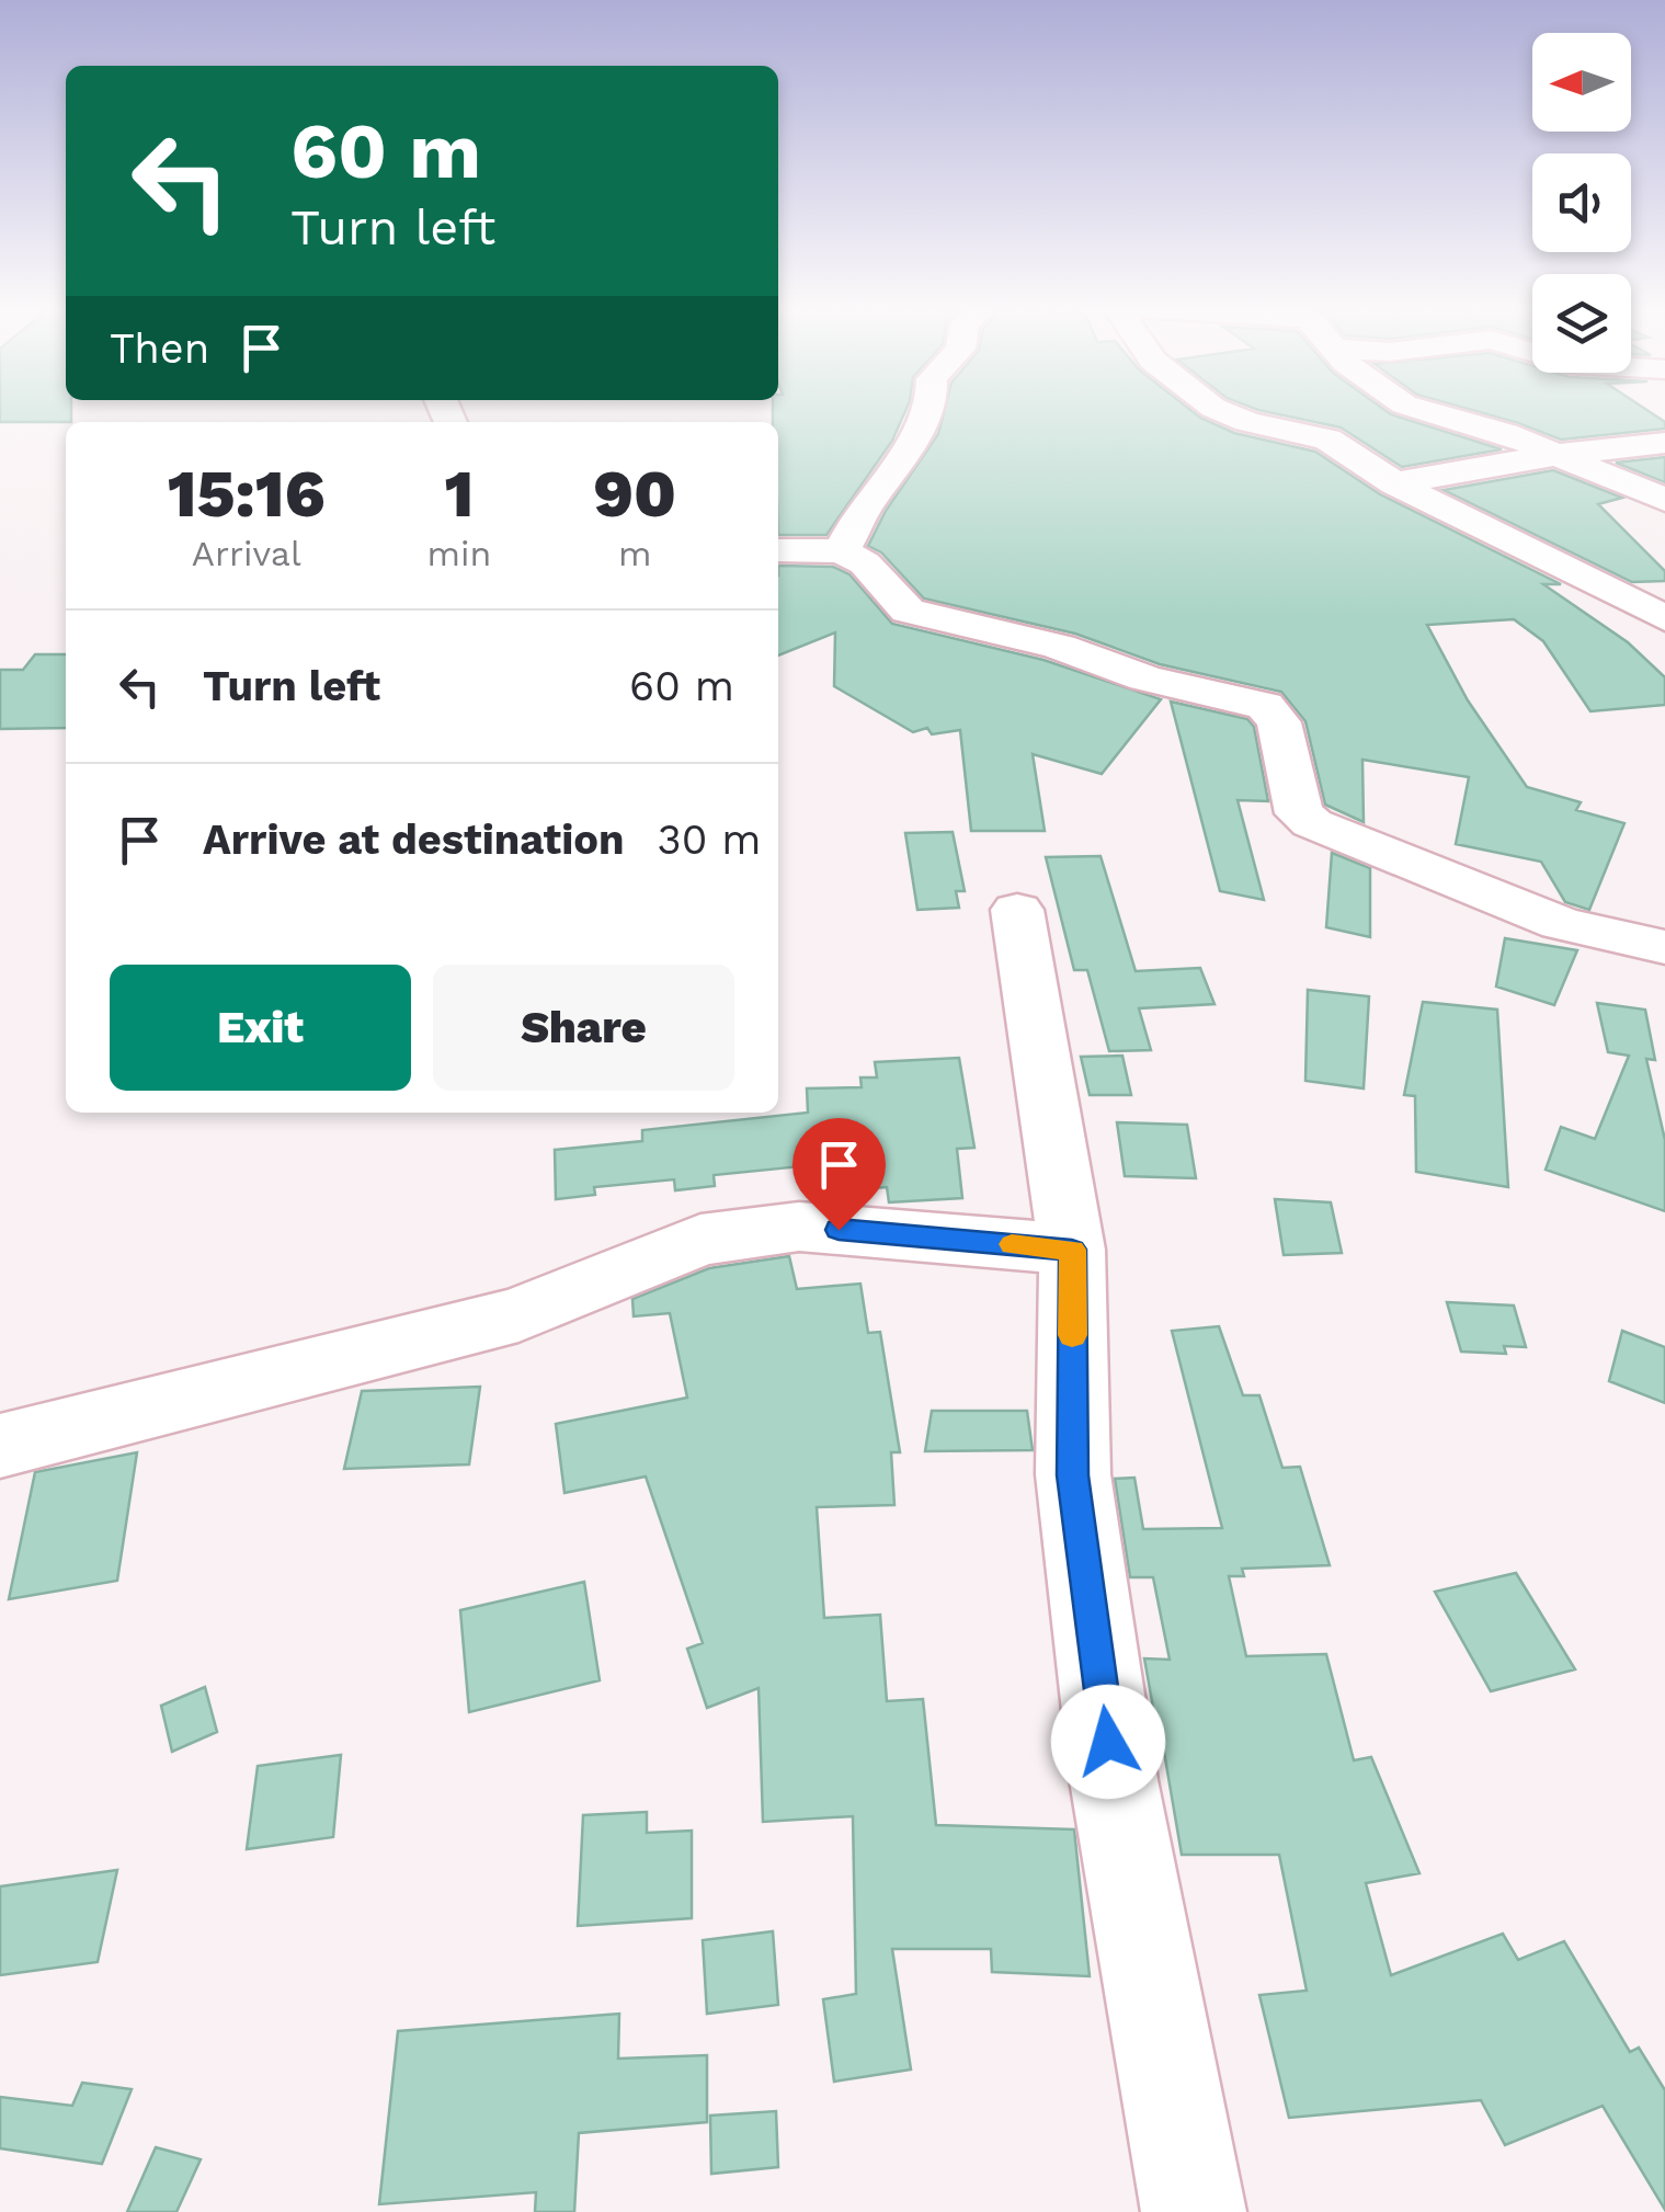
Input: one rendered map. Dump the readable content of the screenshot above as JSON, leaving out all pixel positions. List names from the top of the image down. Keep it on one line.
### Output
{"north":"left","page":{"turn":["60 m","Turn left"],"then":"Then","eta":["15:16","Arrival","1","min","90","m"],"list":[{"name":"Turn left","value":"60 m"},{"name":"Arrive at destination","value":"30 m"}],"buttons":["Exit","Share"]}}
